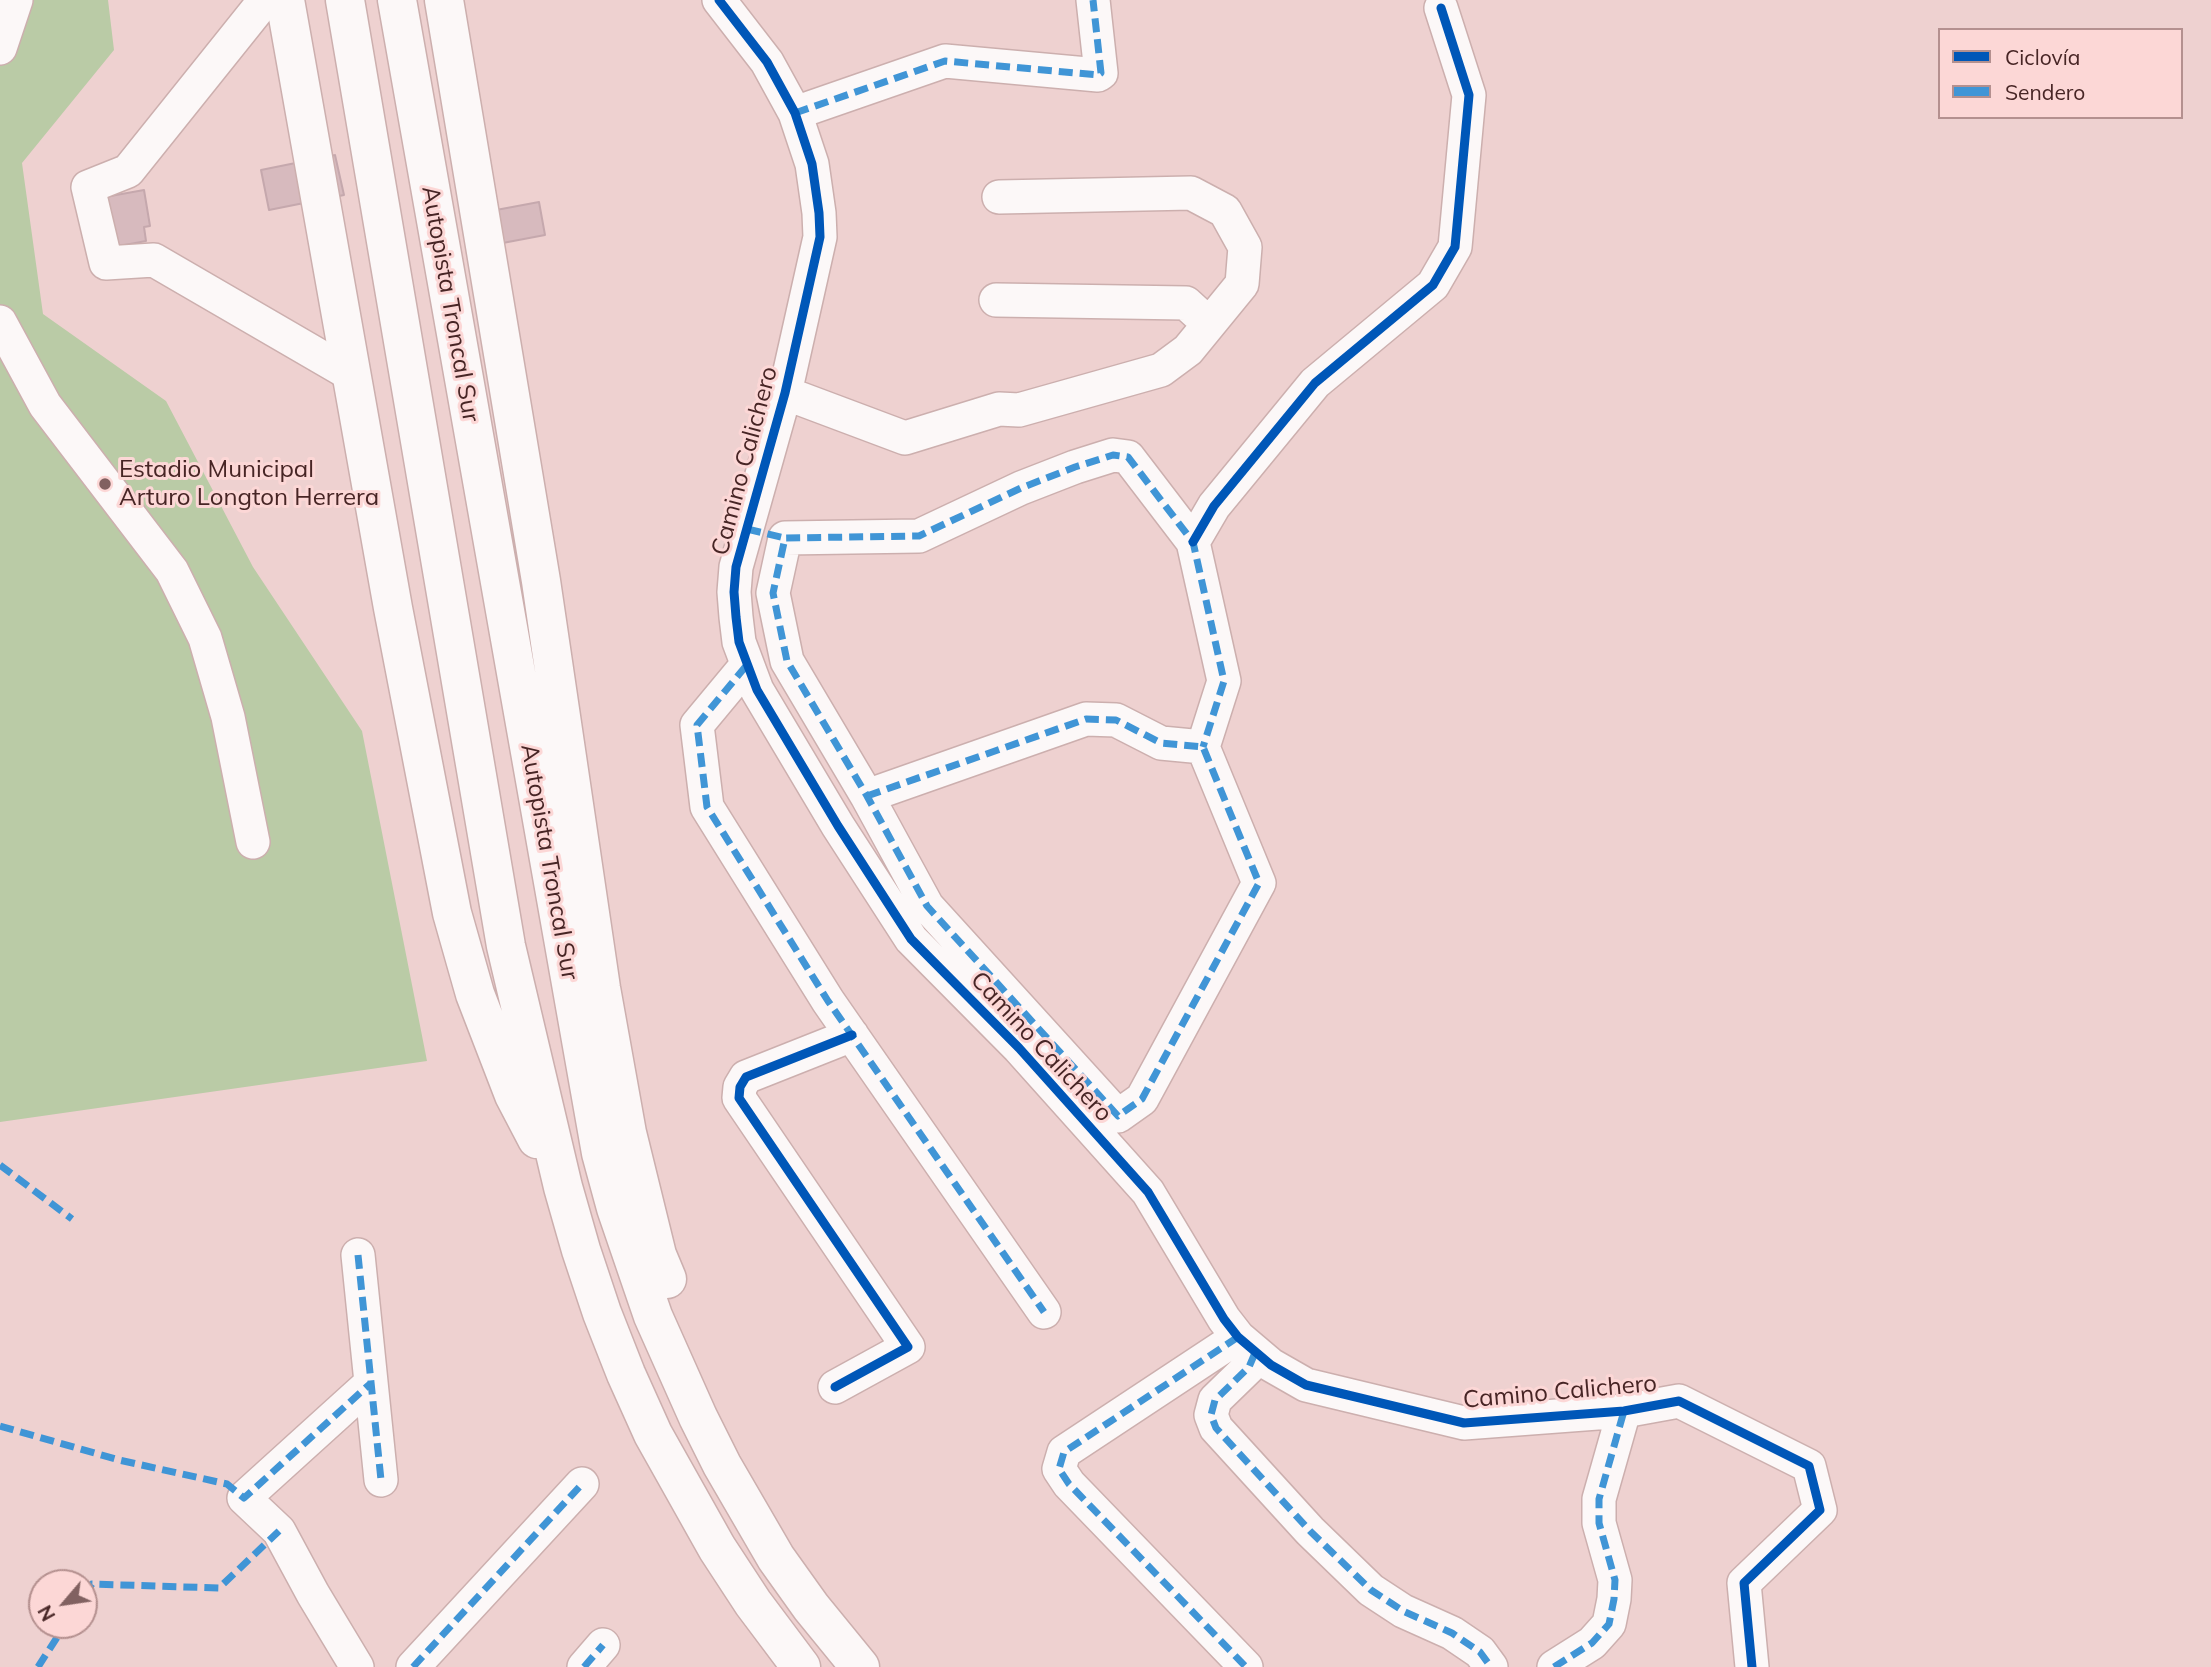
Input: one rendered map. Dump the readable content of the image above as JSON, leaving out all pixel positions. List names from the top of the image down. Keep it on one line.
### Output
{"streets":{"highway":["Autopista Troncal Sur"],"street":["Camino Calichero"]},"places":["Estadio Municipal Arturo Longton Herrera"],"legend":["Ciclovía","Sendero"],"north":"bottom left"}
